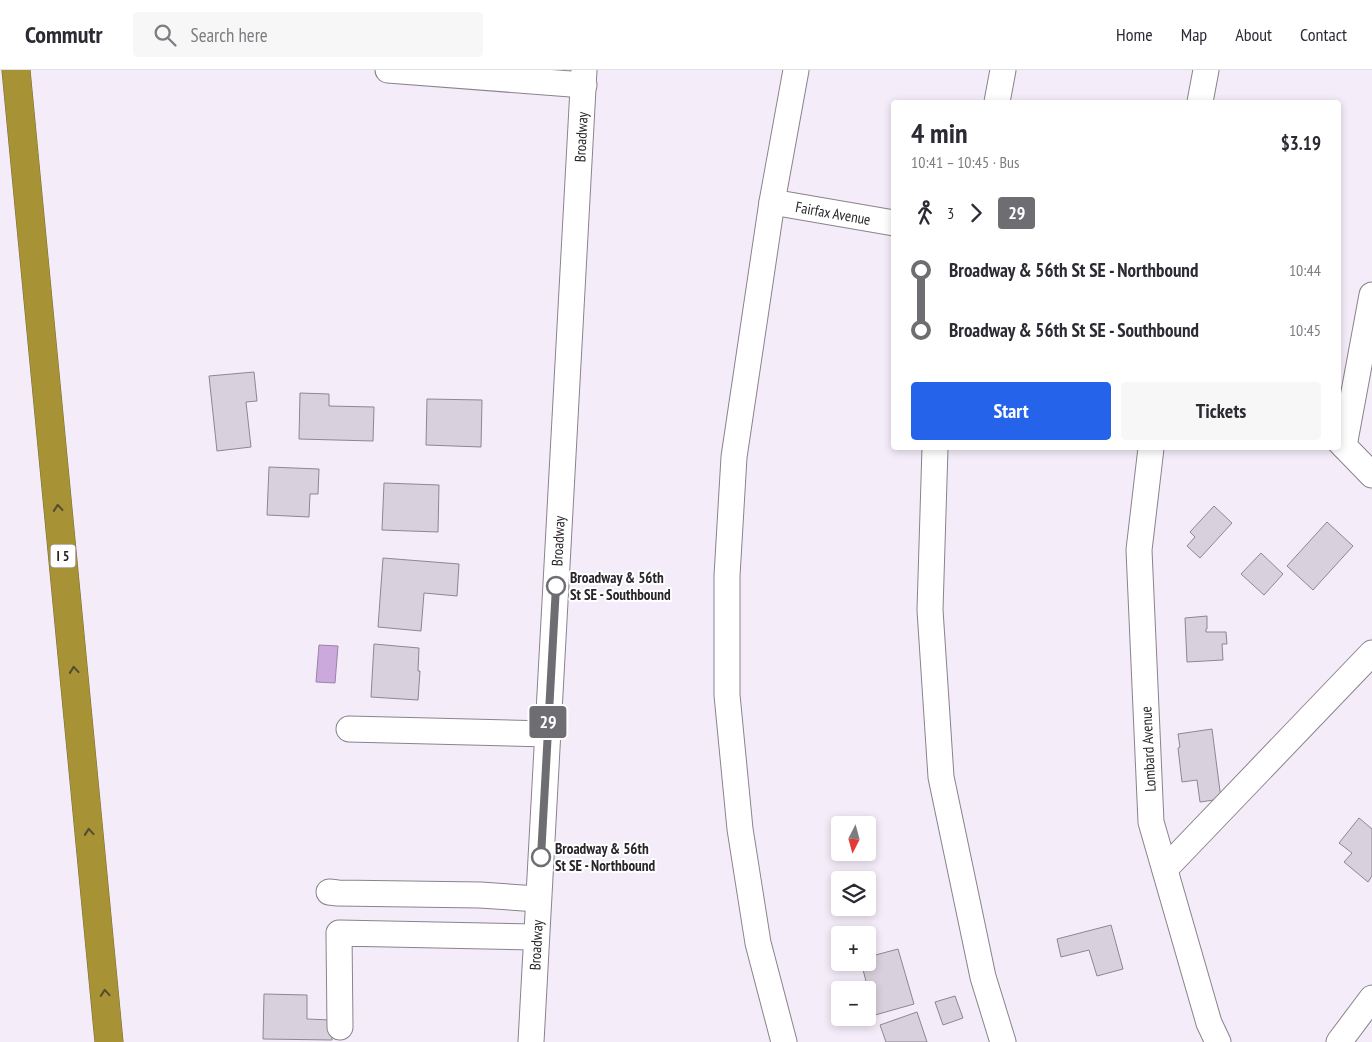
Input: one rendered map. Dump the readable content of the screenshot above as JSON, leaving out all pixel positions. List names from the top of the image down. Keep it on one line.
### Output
{"streets":{"highway":["I 5"],"street":["Broadway","Fairfax Avenue","Lombard Avenue"]},"places":["Broadway & 56th St SE - Southbound","Broadway & 56th St SE - Northbound"],"lines":["bus line 29"],"north":"bottom","page":{"header":"Commutr","search":"Search here","nav":["Home","Map","About","Contact"],"on_map":"29","heading":["4 min","10:41 – 10:45 · Bus","$3.19"],"legs":["3","29"],"list":[{"name":"Broadway & 56th St SE - Northbound","value":"10:44"},{"name":"Broadway & 56th St SE - Southbound","value":"10:45"}],"buttons":["Start","Tickets"],"map_buttons":["+","−"]}}
